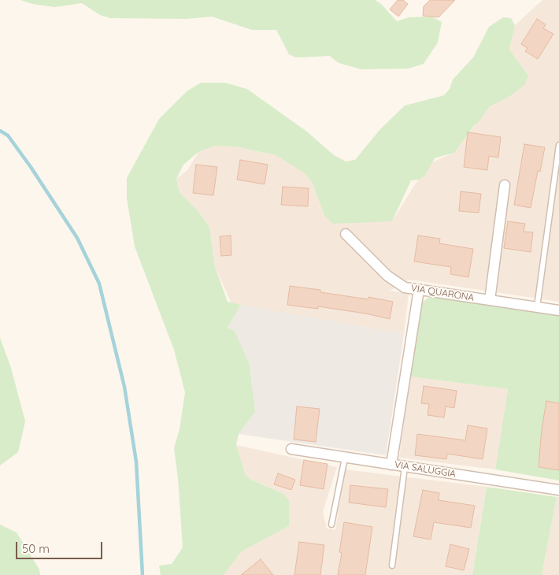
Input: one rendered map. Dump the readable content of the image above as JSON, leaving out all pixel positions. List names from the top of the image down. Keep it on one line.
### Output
{"streets":{"street":["VIA QUARONA","VIA SALUGGIA"]},"scale_bar":"50 m"}
